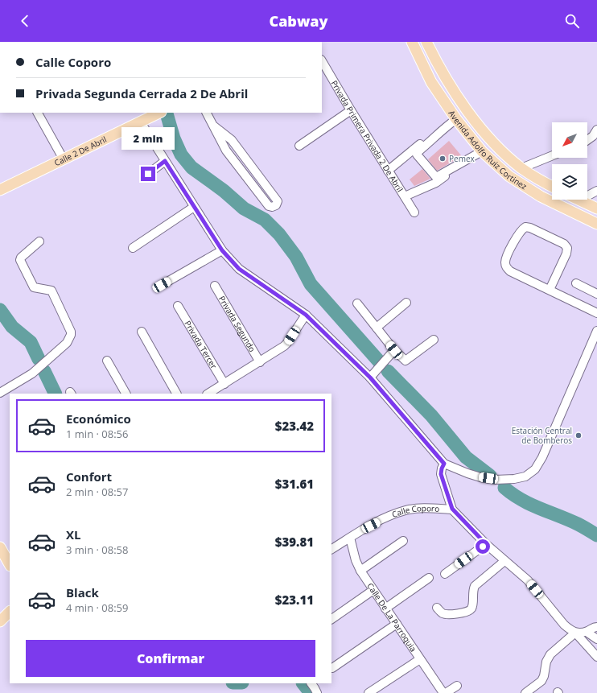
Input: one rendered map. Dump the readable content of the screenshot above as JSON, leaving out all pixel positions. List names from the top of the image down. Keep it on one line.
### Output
{"streets":{"main road":["Avenida Adolfo Ruiz Cortinez","Calle 2 De Abril"],"street":["Privada Primera Privada 2 De Abril","Privada Segundo","Privada Tercer","Calle Coporo","Calle De La Parroquia"]},"crossings":[["Calle Coporo","Calle De La Parroquia"]],"places":["Pemex","Estación Central de Bomberos"],"north":"bottom left","page":{"header":"Cabway","banner":["Calle Coporo","Privada Segunda Cerrada 2 De Abril"],"bubble":"2 min","list":[{"name":"Económico","note":"1 min · 08:56","value":"$23.42"},{"name":"Confort","note":"2 min · 08:57","value":"$31.61"},{"name":"XL","note":"3 min · 08:58","value":"$39.81"},{"name":"Black","note":"4 min · 08:59","value":"$23.11"}],"buttons":"Confirmar"}}
